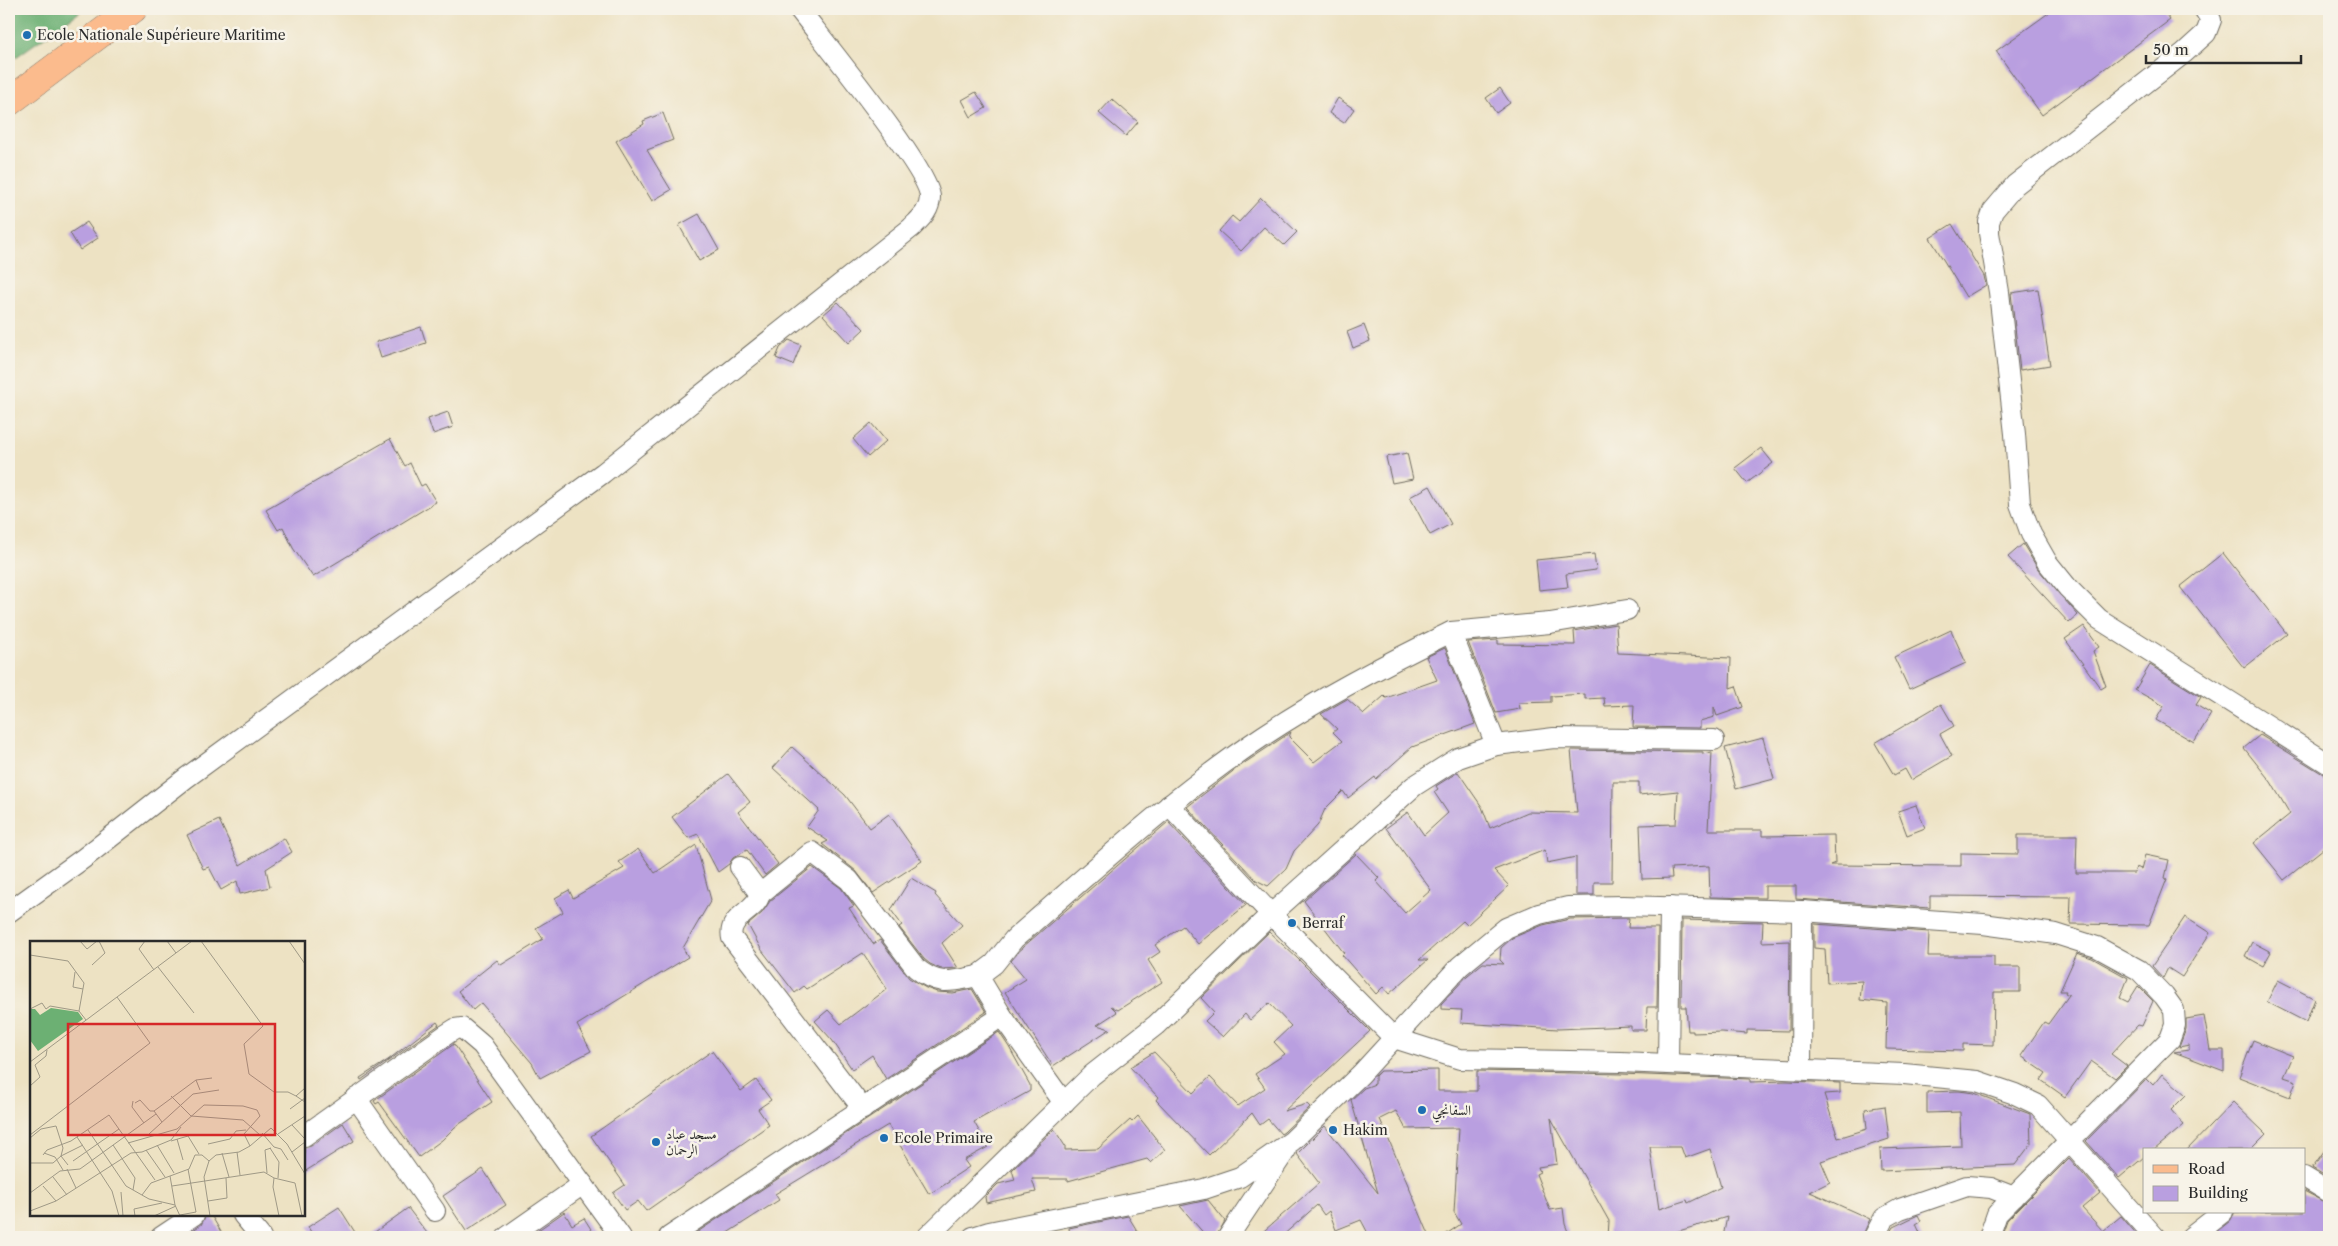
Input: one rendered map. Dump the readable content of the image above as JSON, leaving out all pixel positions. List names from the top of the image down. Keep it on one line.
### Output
{"places":["Ecole Nationale Supérieure Maritime","Berraf","السفانجي","Hakim","Ecole Primaire","مسجد عباد الرحمان"],"legend":["Road","Building"],"scale_bar":"50 m"}
